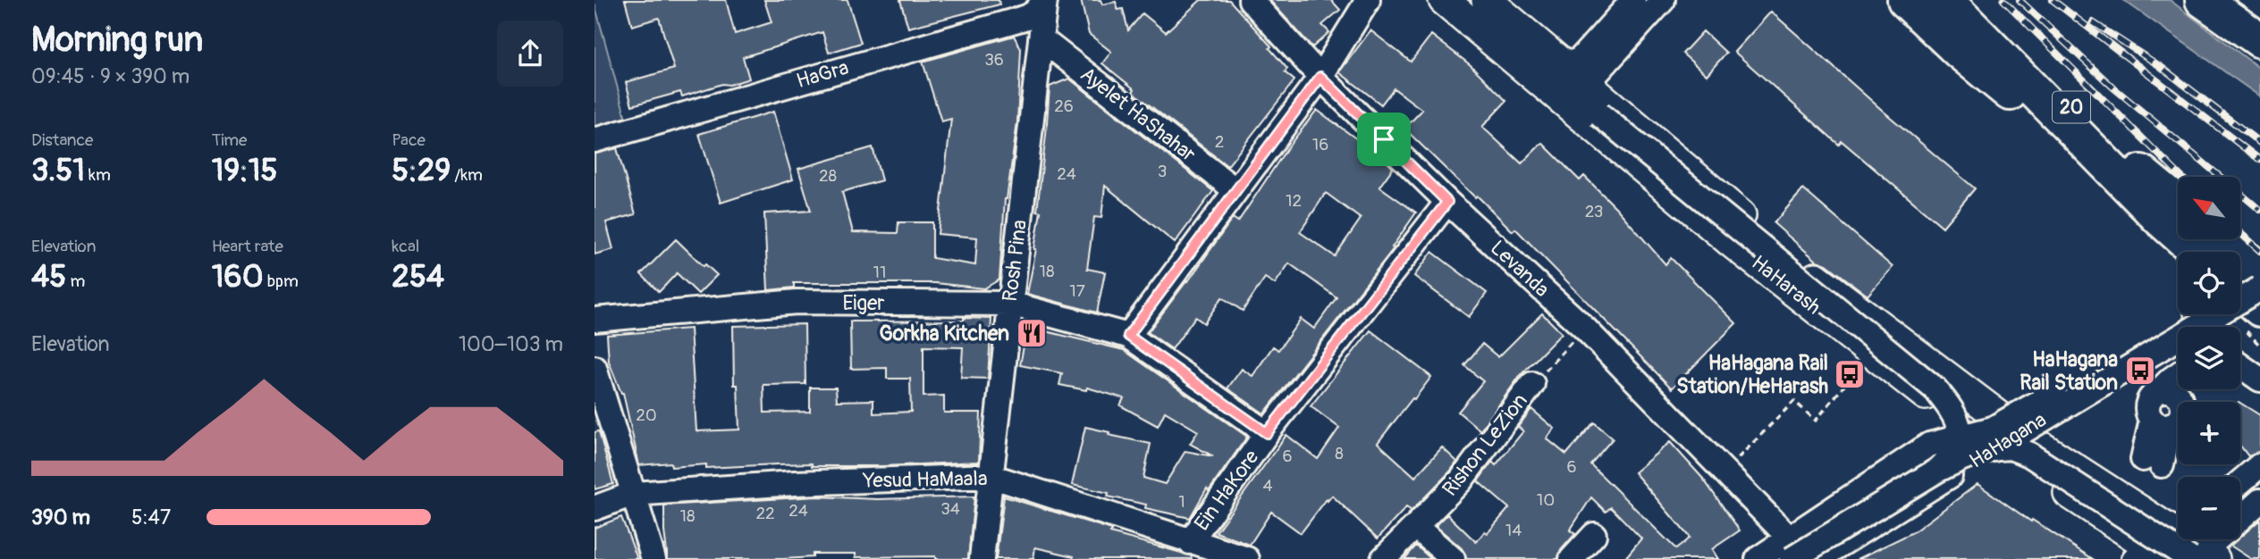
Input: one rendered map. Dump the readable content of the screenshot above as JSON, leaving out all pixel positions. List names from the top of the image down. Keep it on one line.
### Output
{"streets":{"highway":["20"],"main road":["HaHarash"],"street":["HaGra","Ayelet HaShahar","Rosh Pina","Levanda","Eiger","HaHagana","Rishon LeZion","Yesud HaMaala","Ein HaKore"]},"crossings":[["HaGra","Rosh Pina"],["Ayelet HaShahar","Rosh Pina"],["Rosh Pina","Eiger"],["Rosh Pina","Yesud HaMaala"],["Levanda","HaHagana"],["Levanda","Rishon LeZion"],["Levanda","Ein HaKore"],["Eiger","Ein HaKore"],["Yesud HaMaala","Ein HaKore"]],"places":{"restaurant":["Gorkha Kitchen"],"bus stop":["HaHagana Rail Station","HaHagana Rail Station/HeHarash"]},"house_numbers":["36","26","2","16","3","24","28","12","23","18","11","17","20","8","6","6","4","10","1","34","24","22","18","14"],"north":"top left","page":{"heading":["Morning run","09:45 · 9 × 390 m"],"stats":[["Distance","3.51 km"],["Time","19:15"],["Pace","5:29 /km"],["Elevation","45 m"],["Heart rate","160 bpm"],["kcal","254"]],"map_buttons":["+","−"],"chart":["Elevation","100–103 m"],"list":[{"name":"390 m","note":"5:47"}]}}
